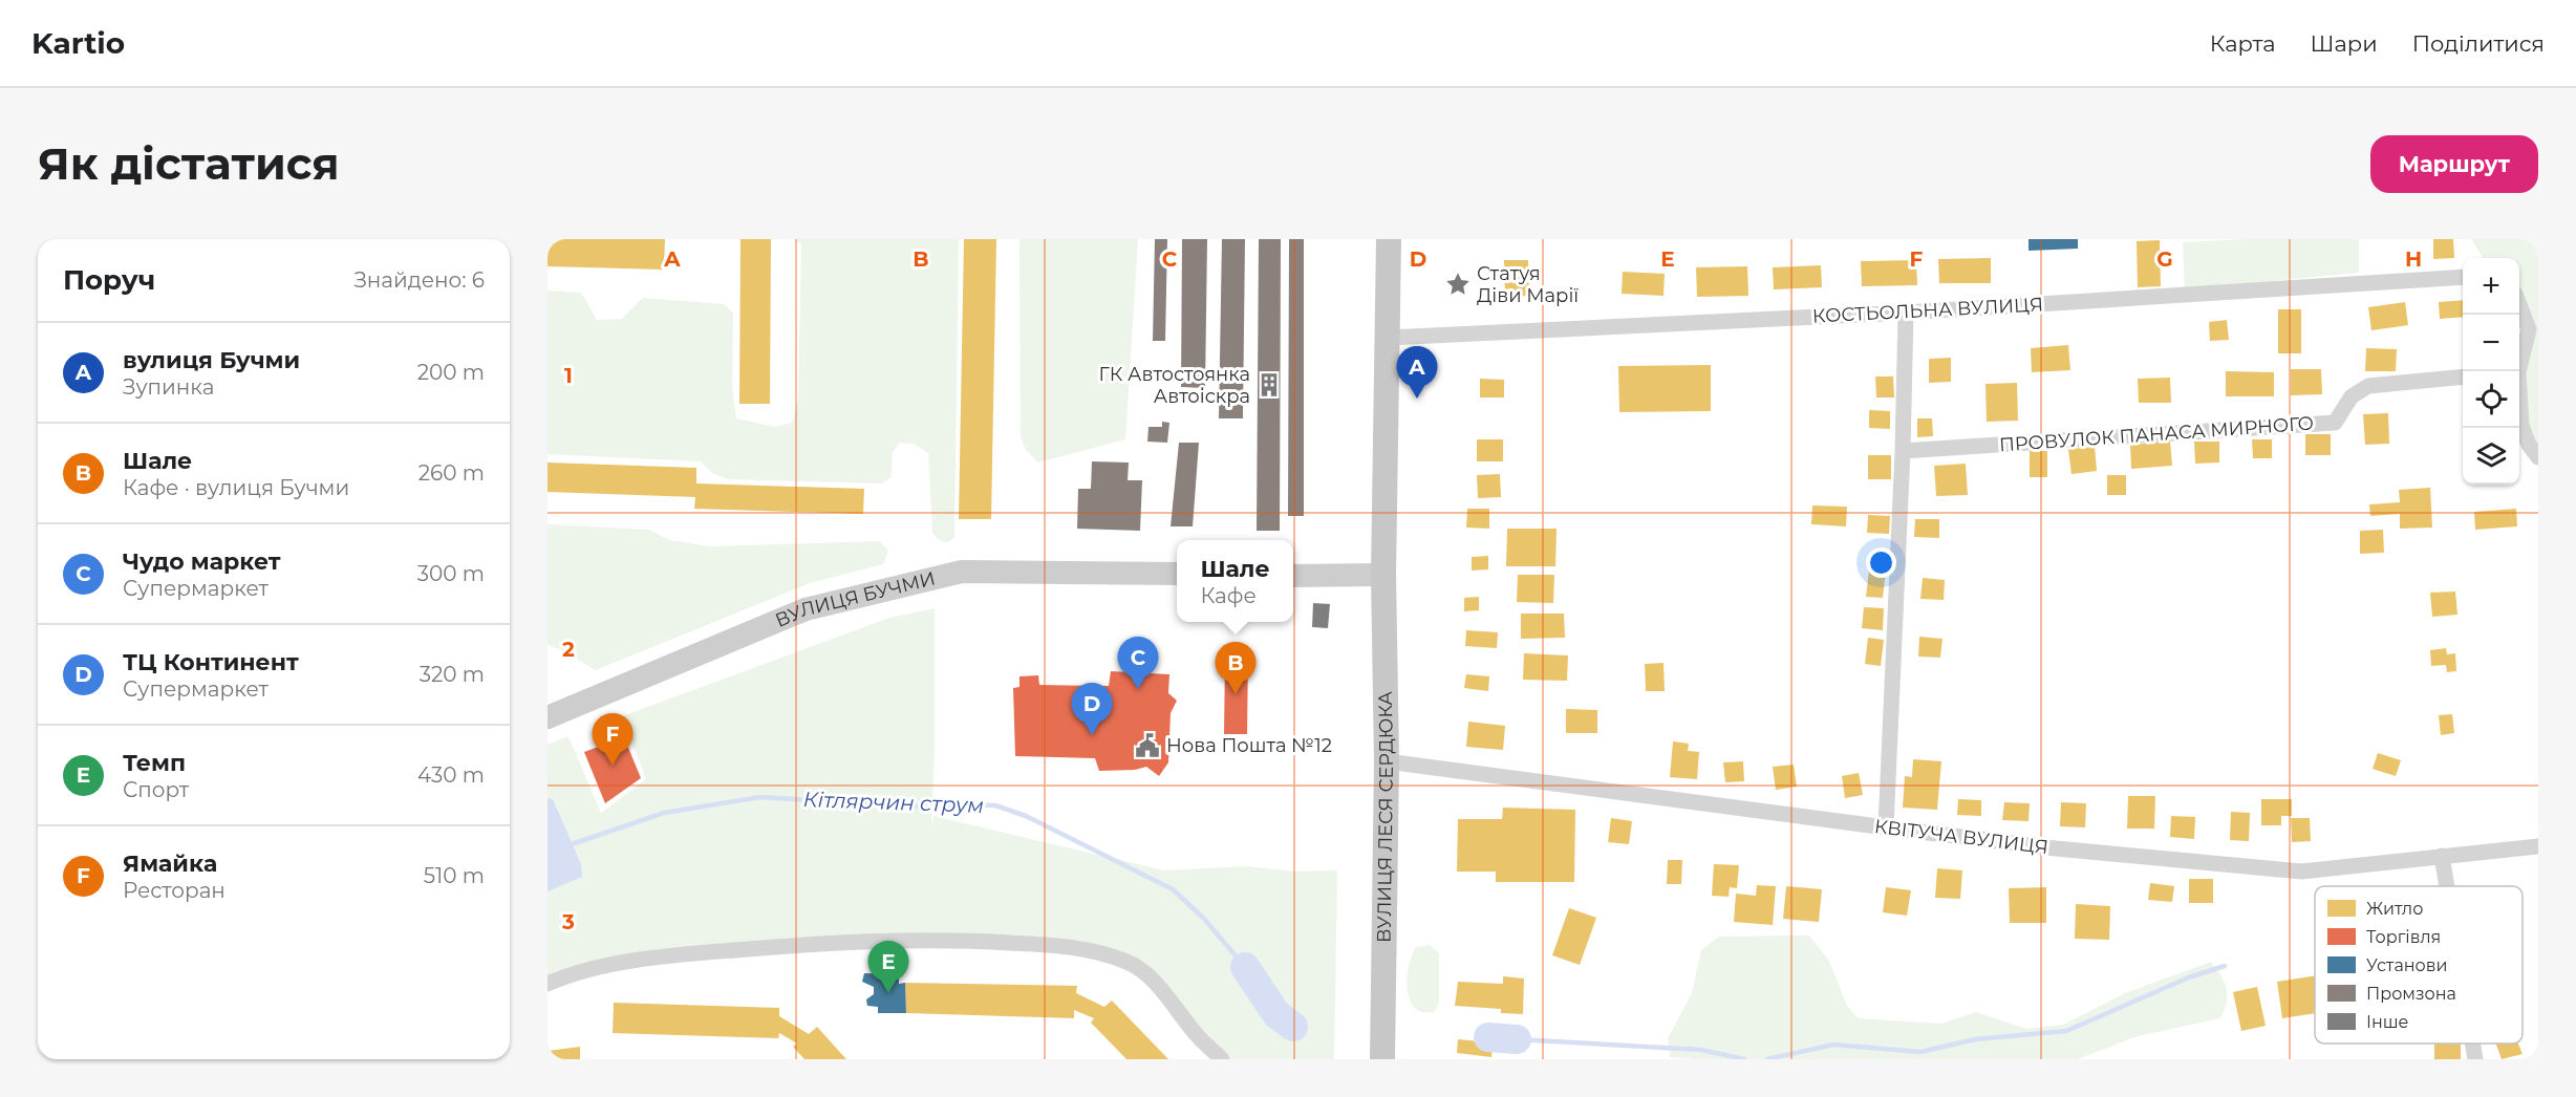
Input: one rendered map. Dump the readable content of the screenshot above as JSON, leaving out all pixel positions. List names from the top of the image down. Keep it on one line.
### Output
{"streets":{"main road":["ВУЛИЦЯ ЛЕСЯ СЕРДЮКА"],"street":["КОСТЬОЛЬНА ВУЛИЦЯ","ПРОВУЛОК ПАНАСА МИРНОГО","ВУЛИЦЯ БУЧМИ","КВІТУЧА ВУЛИЦЯ"]},"crossings":[["КОСТЬОЛЬНА ВУЛИЦЯ","ВУЛИЦЯ ЛЕСЯ СЕРДЮКА"],["ВУЛИЦЯ ЛЕСЯ СЕРДЮКА","КВІТУЧА ВУЛИЦЯ"]],"water":["Кітлярчин струм"],"places":{"place":["Статуя Діви Марії"],"building":["ГК Автостоянка Автоіскра"],"public building":["Нова Пошта №12"]},"legend":["Житло","Торгівля","Установи","Промзона","Інше"],"page":{"header":"Kartio","nav":["Карта","Шари","Поділитися"],"buttons":"Маршрут","title":"Як дістатися","heading":["Поруч","Знайдено: 6"],"map_buttons":["+","−"],"list":[{"mark":"A","name":"вулиця Бучми","note":"Зупинка","value":"200 m"},{"mark":"B","name":"Шале","note":"Кафе · вулиця Бучми","value":"260 m"},{"mark":"C","name":"Чудо маркет","note":"Супермаркет","value":"300 m"},{"mark":"D","name":"ТЦ Континент","note":"Супермаркет","value":"320 m"},{"mark":"E","name":"Темп","note":"Спорт","value":"430 m"},{"mark":"F","name":"Ямайка","note":"Ресторан","value":"510 m"}],"pins":["A","C","B","D","F","E"],"popup":["Шале","Кафе"]},"grid":{"columns":["A","B","C","D","E","F","G","H"],"rows":["1","2","3"]}}
